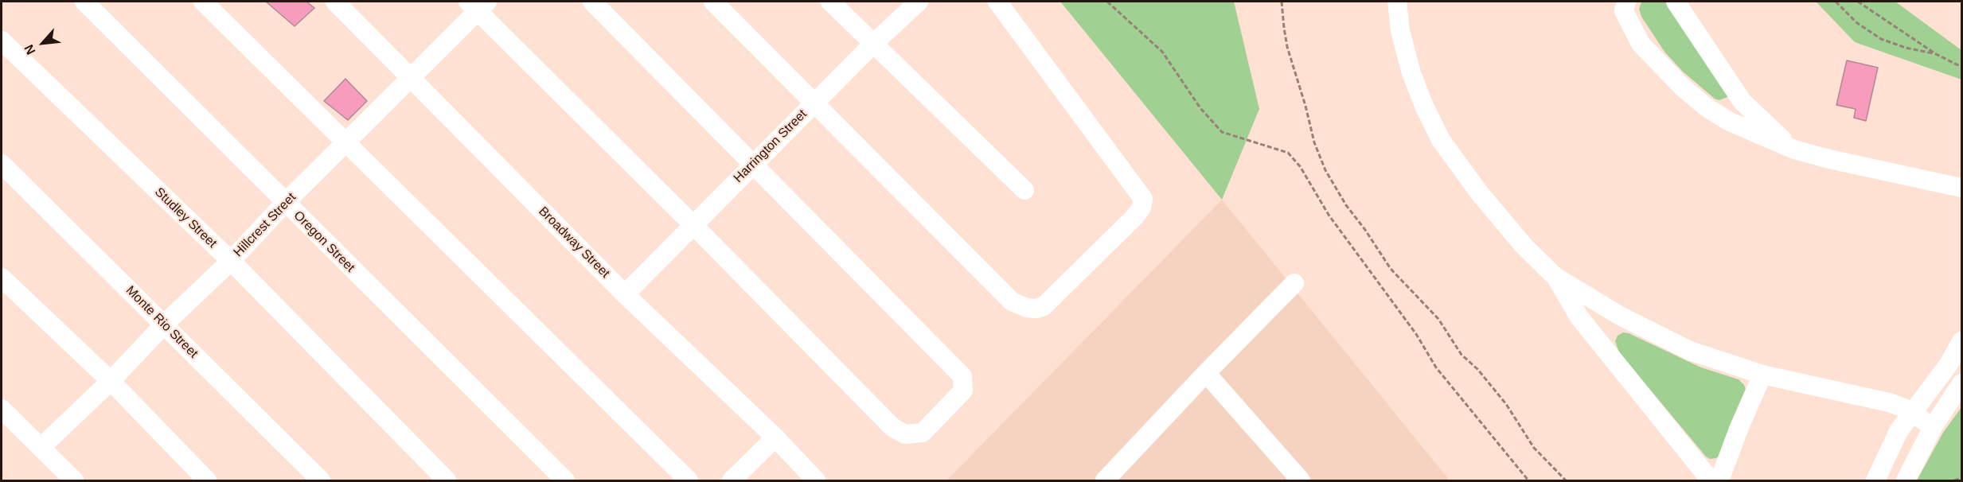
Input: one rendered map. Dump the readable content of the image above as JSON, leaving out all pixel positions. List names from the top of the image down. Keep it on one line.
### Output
{"streets":{"street":["Harrington Street","Studley Street","Hillcrest Street","Oregon Street","Broadway Street","Monte Rio Street"]},"crossings":[["Harrington Street","Broadway Street"],["Studley Street","Hillcrest Street"],["Hillcrest Street","Oregon Street"],["Hillcrest Street","Broadway Street"],["Hillcrest Street","Monte Rio Street"]],"north":"bottom left"}
